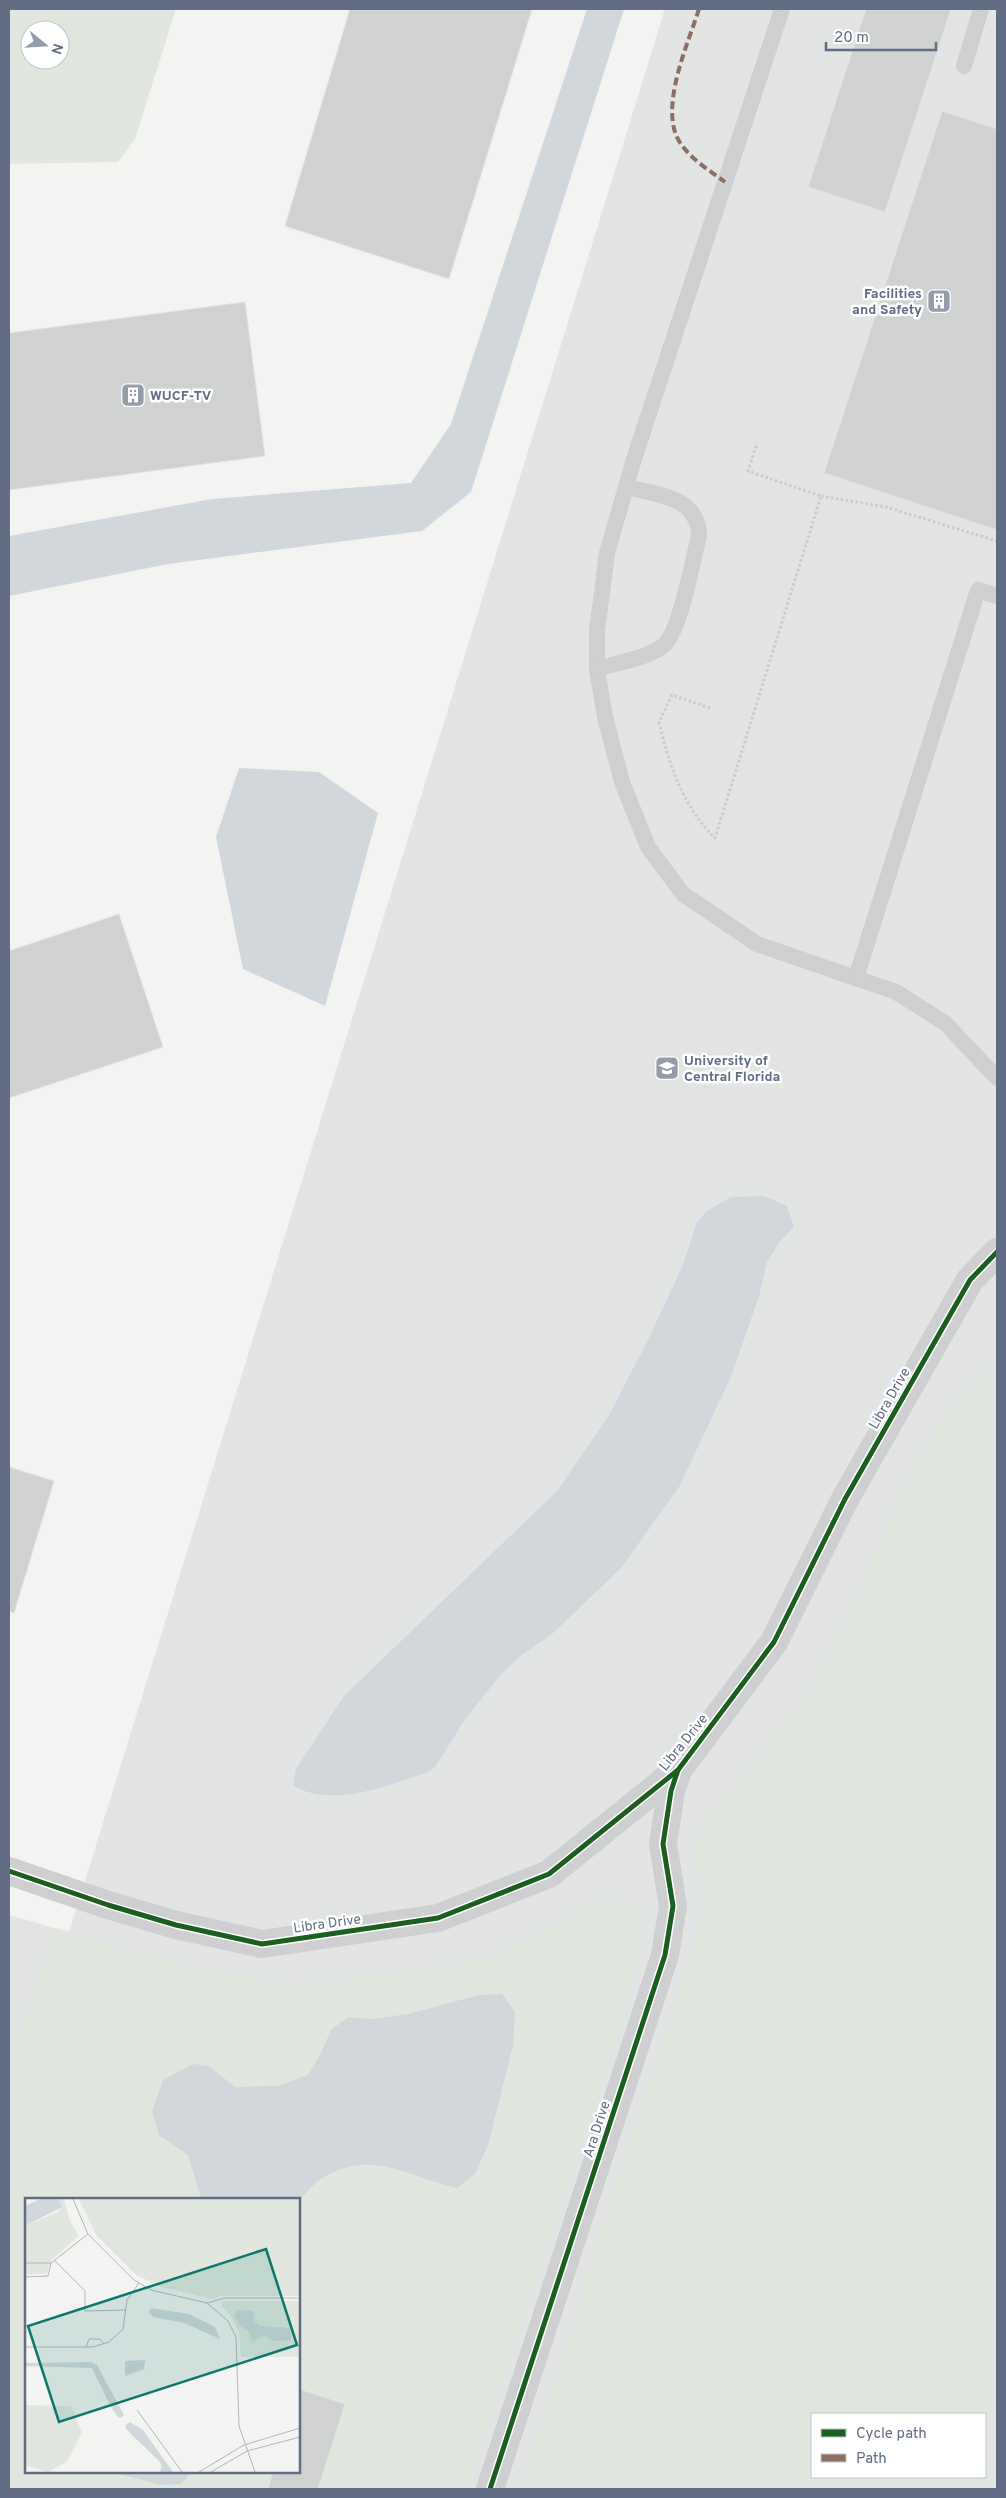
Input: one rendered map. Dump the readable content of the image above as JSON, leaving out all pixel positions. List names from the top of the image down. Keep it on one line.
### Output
{"streets":{"street":["Libra Drive","Ara Drive"]},"crossings":[["Libra Drive","Ara Drive"]],"places":{"building":["Facilities and Safety","WUCF-TV"],"school or university":["University of Central Florida"]},"legend":["Cycle path","Path"],"scale_bar":"20 m","north":"right"}
